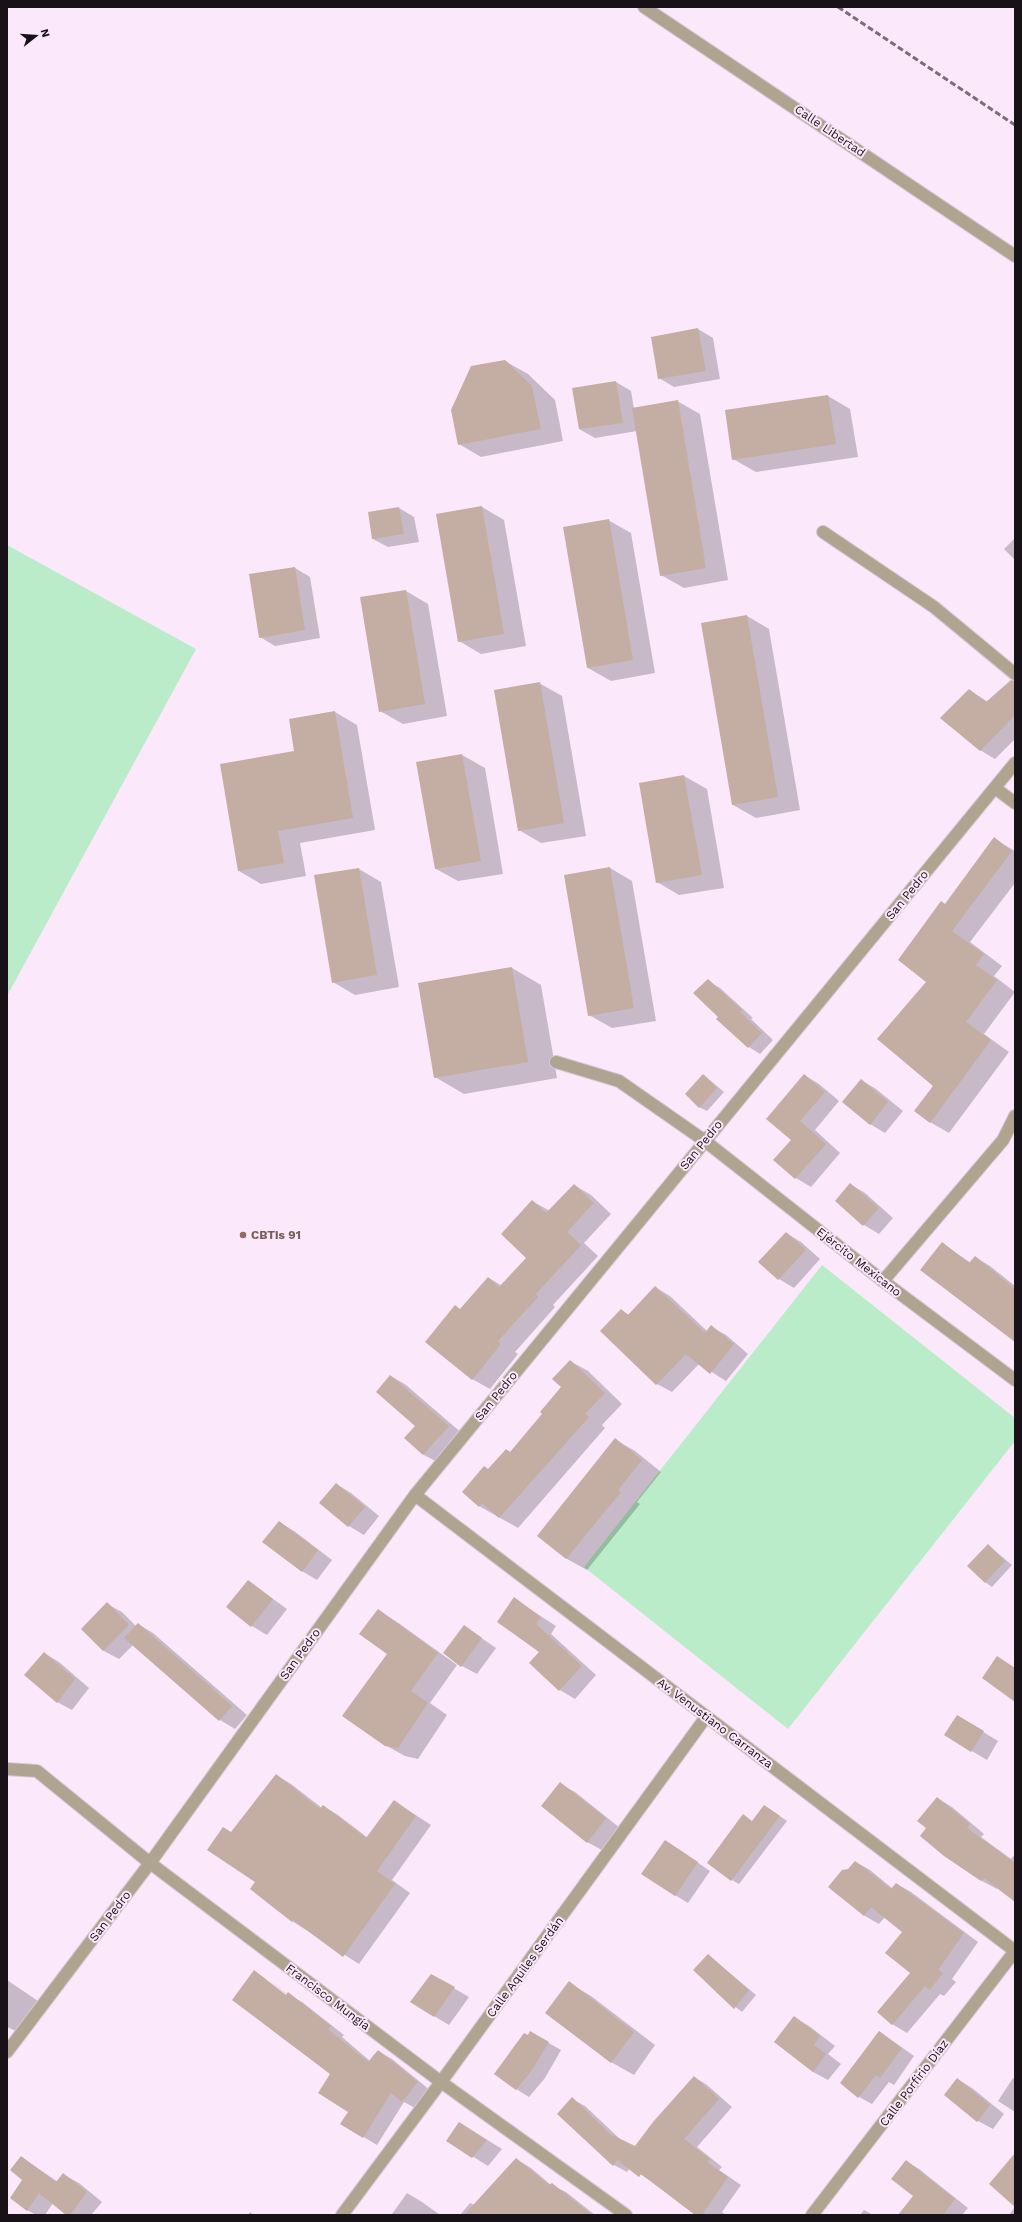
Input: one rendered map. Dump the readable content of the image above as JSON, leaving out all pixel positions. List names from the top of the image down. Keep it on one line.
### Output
{"streets":{"street":["Calle Libertad","San Pedro","Ejército Mexicano","Av. Venustiano Carranza","Calle Aquiles Serdán","Francisco Mungía","Calle Porfirio Díaz"]},"crossings":[["San Pedro","Ejército Mexicano"],["San Pedro","Av. Venustiano Carranza"],["San Pedro","Francisco Mungía"],["Av. Venustiano Carranza","Calle Aquiles Serdán"],["Av. Venustiano Carranza","Calle Porfirio Díaz"],["Calle Aquiles Serdán","Francisco Mungía"]],"places":["CBTis 91"],"north":"right"}
